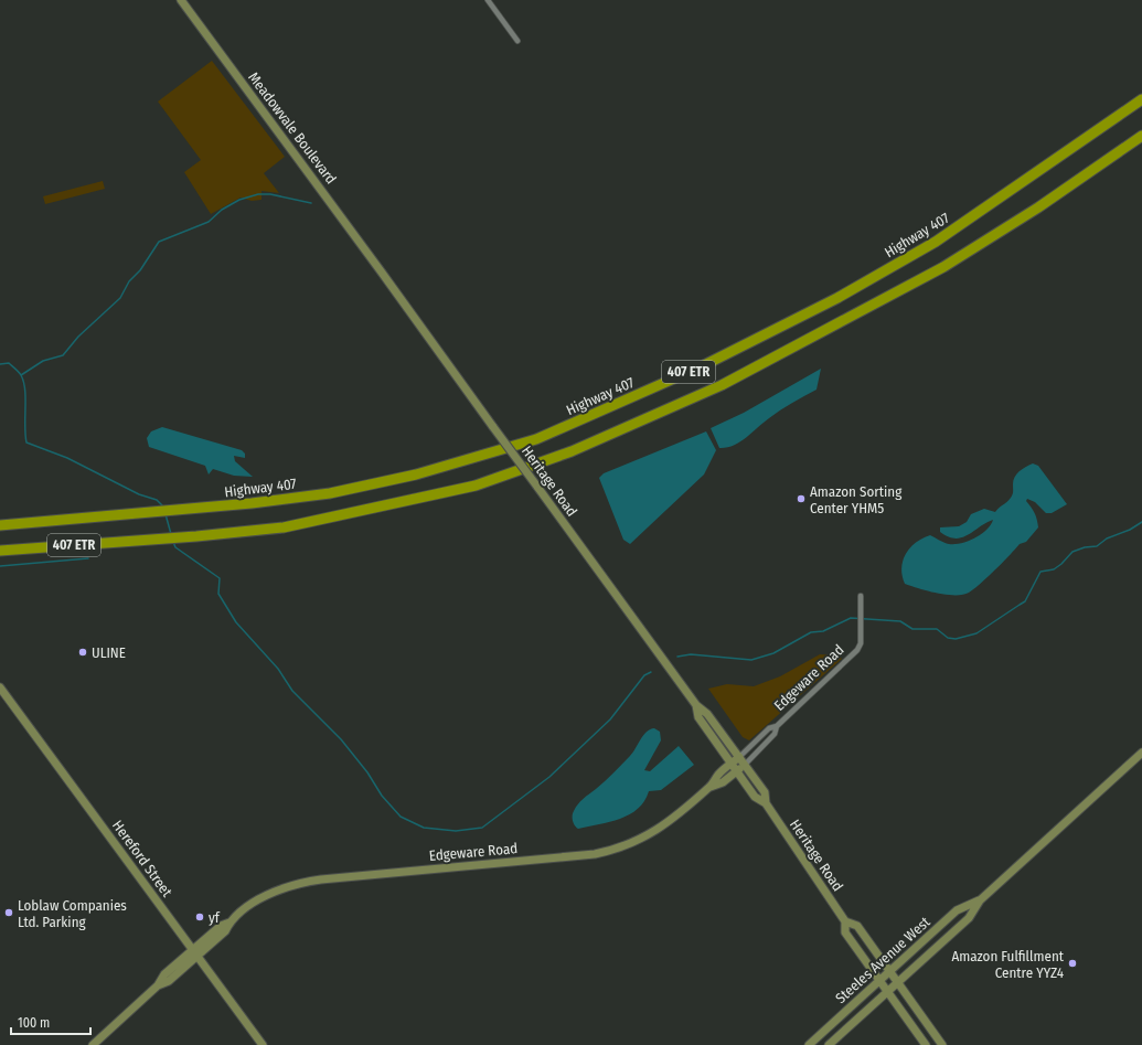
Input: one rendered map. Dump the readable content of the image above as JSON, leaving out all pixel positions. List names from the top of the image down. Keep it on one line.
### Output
{"streets":{"highway":["Highway 407","407 ETR"],"main road":["Meadowvale Boulevard","Heritage Road","Edgeware Road","Hereford Street","Steeles Avenue West"]},"crossings":[["Meadowvale Boulevard","Heritage Road"],["Heritage Road","Edgeware Road"],["Heritage Road","Steeles Avenue West"],["Edgeware Road","Hereford Street"]],"places":["Amazon Sorting Center YHM5","ULINE","Loblaw Companies Ltd. Parking","yf","Amazon Fulfillment Centre YYZ4"],"scale_bar":"100 m"}
